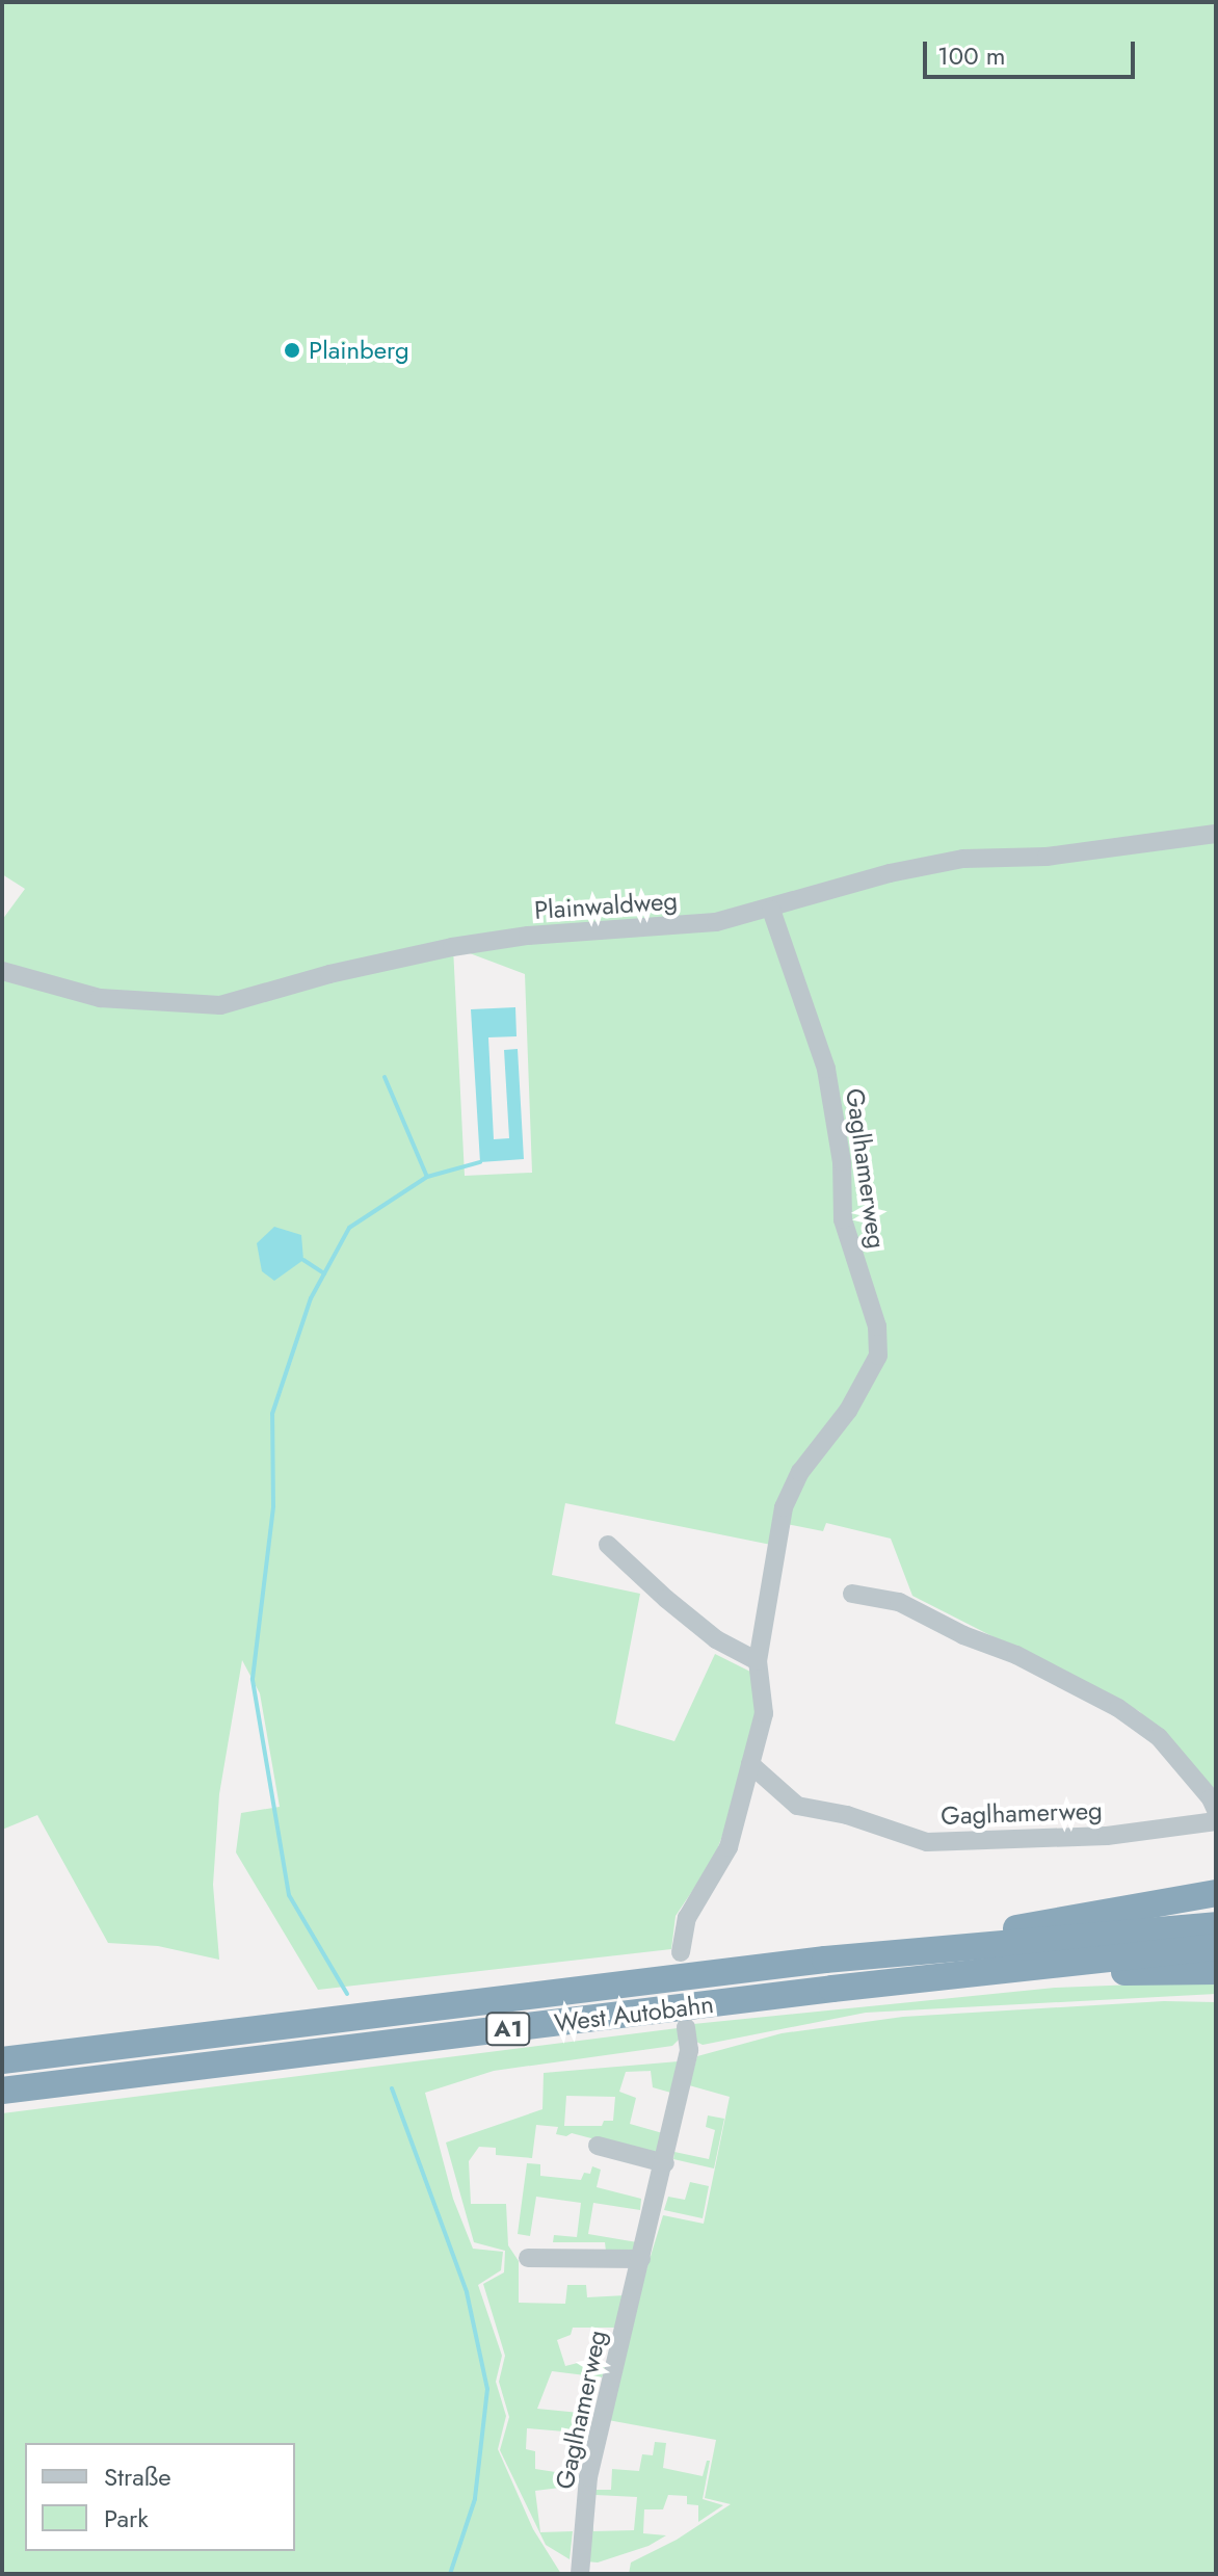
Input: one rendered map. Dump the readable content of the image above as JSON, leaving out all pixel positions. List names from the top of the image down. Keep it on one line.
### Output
{"streets":{"highway":["West Autobahn","A1"],"street":["Plainwaldweg","Gaglhamerweg"]},"crossings":[["Plainwaldweg","Gaglhamerweg"]],"places":["Plainberg"],"legend":["Straße","Park"],"scale_bar":"100 m"}
